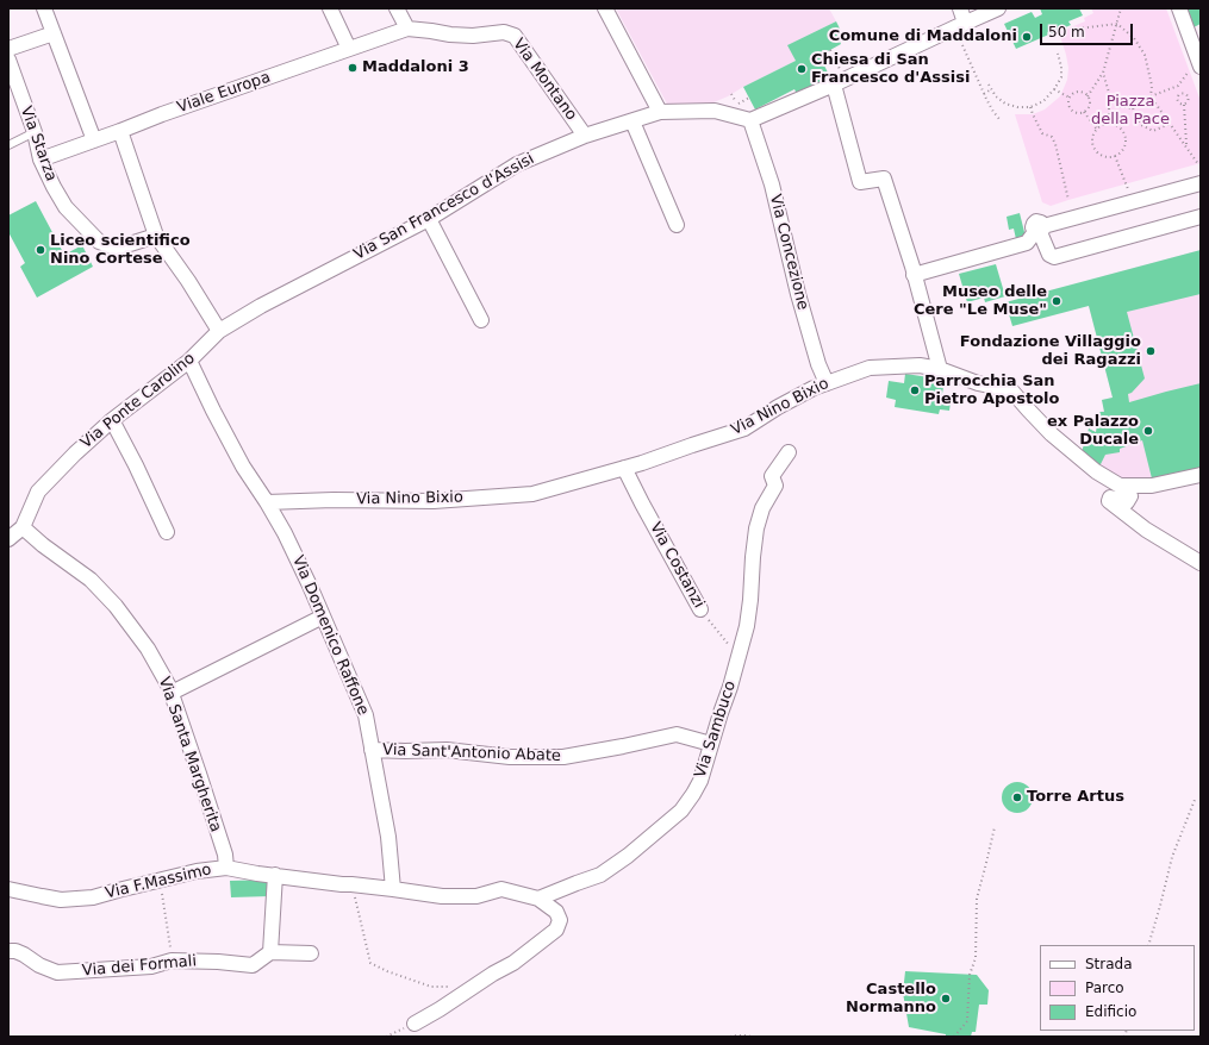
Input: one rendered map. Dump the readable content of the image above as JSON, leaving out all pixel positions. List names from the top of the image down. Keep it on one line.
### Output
{"streets":{"street":["Via Montano","Viale Europa","Via Starza","Via San Francesco d'Assisi","Via Concezione","Via Ponte Carolino","Via Nino Bixio","Via Costanzi","Via Domenico Raffone","Via Sambuco","Via Sant'Antonio Abate","Via Santa Margherita","Via F.Massimo","Via dei Formali"]},"crossings":[["Via Montano","Viale Europa"],["Via Montano","Via San Francesco d'Assisi"],["Viale Europa","Via Starza"],["Via San Francesco d'Assisi","Via Concezione"],["Via San Francesco d'Assisi","Via Ponte Carolino"],["Via Concezione","Via Nino Bixio"],["Via Ponte Carolino","Via Domenico Raffone"],["Via Ponte Carolino","Via Santa Margherita"],["Via Nino Bixio","Via Costanzi"],["Via Nino Bixio","Via Domenico Raffone"],["Via Costanzi","Via Sambuco"],["Via Domenico Raffone","Via Sant'Antonio Abate"],["Via Domenico Raffone","Via F.Massimo"],["Via Sambuco","Via Sant'Antonio Abate"],["Via Santa Margherita","Via F.Massimo"]],"parks":["Piazza della Pace"],"places":["Comune di Maddaloni","Maddaloni 3","Chiesa di San Francesco d'Assisi","Liceo scientifico Nino Cortese","Museo delle Cere \"Le Muse\"","Fondazione Villaggio dei Ragazzi","Parrocchia San Pietro Apostolo","ex Palazzo Ducale","Torre Artus","Castello Normanno"],"legend":["Strada","Parco","Edificio"],"scale_bar":"50 m"}
